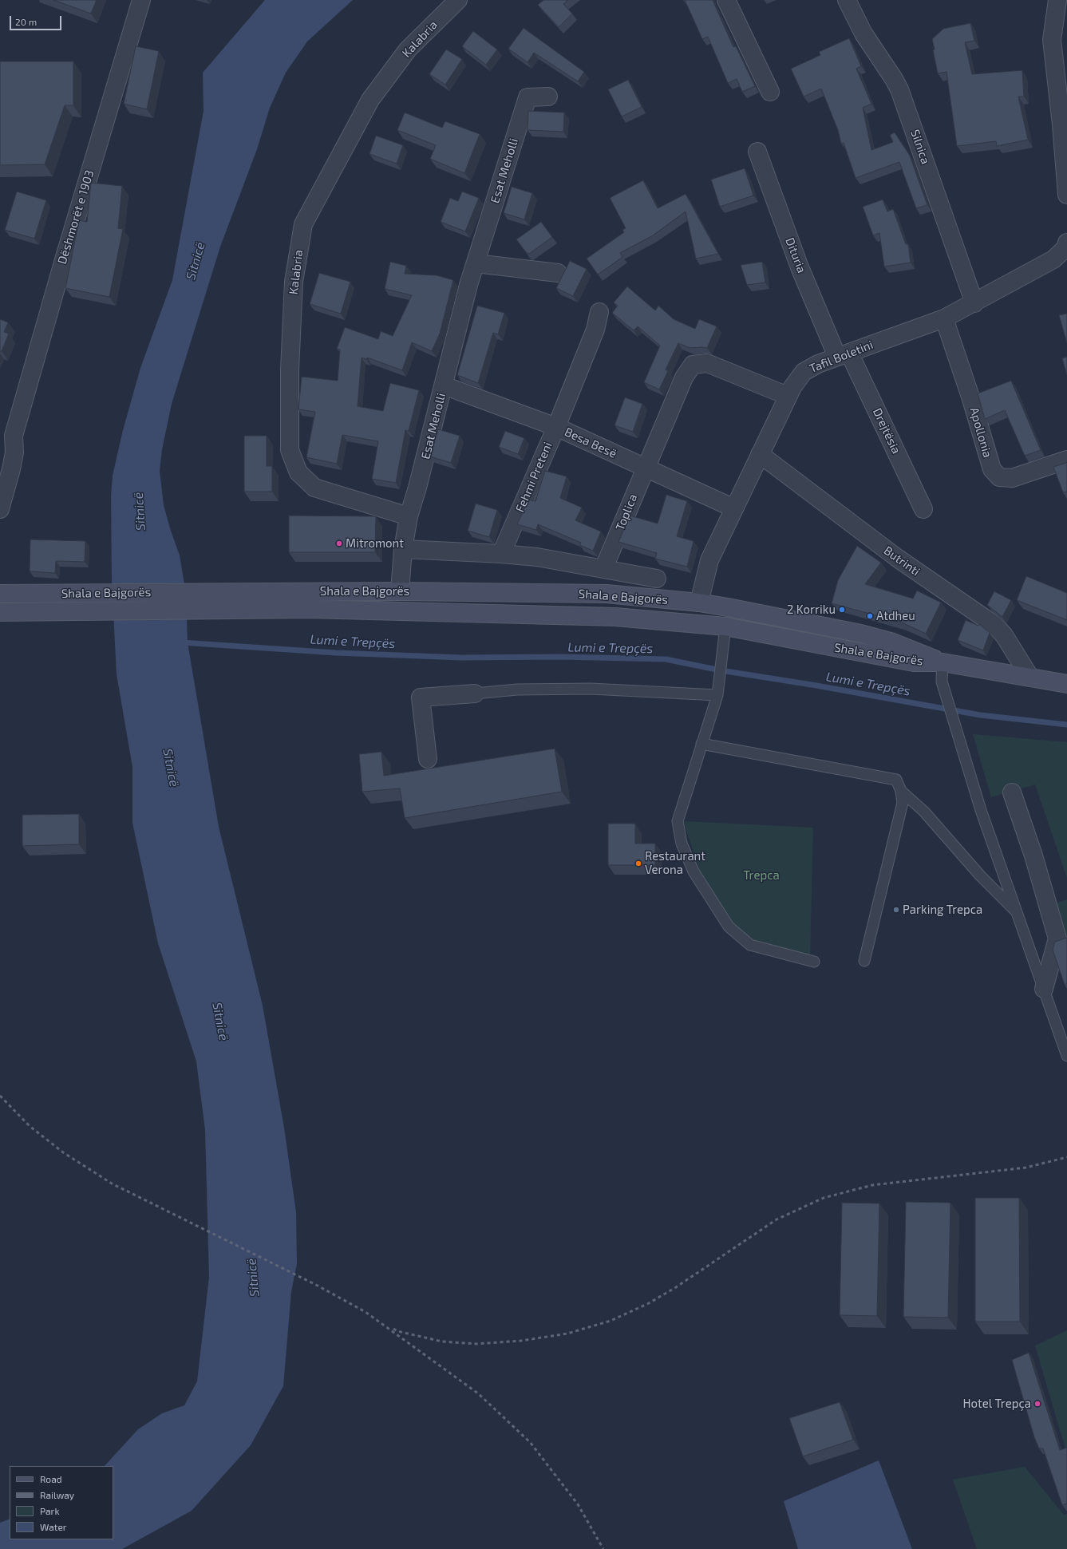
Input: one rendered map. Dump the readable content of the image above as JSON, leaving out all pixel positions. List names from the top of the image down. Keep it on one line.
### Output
{"streets":{"main road":["Shala e Bajgorës"],"street":["Kalabria","Silnica","Esat Meholli","Dëshmorët e 1903","Dituria","Tafil Boletini","Drejtësia","Apollonia","Besa Besë","Fehmi Preteni","Toplica","Butrinti"]},"crossings":[["Kalabria","Esat Meholli"],["Silnica","Tafil Boletini"],["Esat Meholli","Besa Besë"],["Esat Meholli","Shala e Bajgorës"],["Dituria","Tafil Boletini"],["Dituria","Drejtësia"],["Tafil Boletini","Drejtësia"],["Tafil Boletini","Apollonia"],["Tafil Boletini","Besa Besë"],["Tafil Boletini","Toplica"],["Tafil Boletini","Butrinti"],["Tafil Boletini","Shala e Bajgorës"],["Besa Besë","Fehmi Preteni"],["Besa Besë","Toplica"]],"water":["Sitnicë","Lumi e Trepçës"],"parks":["Trepca"],"places":["Mitromont","2 Korriku","Atdheu","Restaurant Verona","Parking Trepca","Hotel Trepça"],"legend":["Road","Railway","Park","Water"],"scale_bar":"20 m"}
